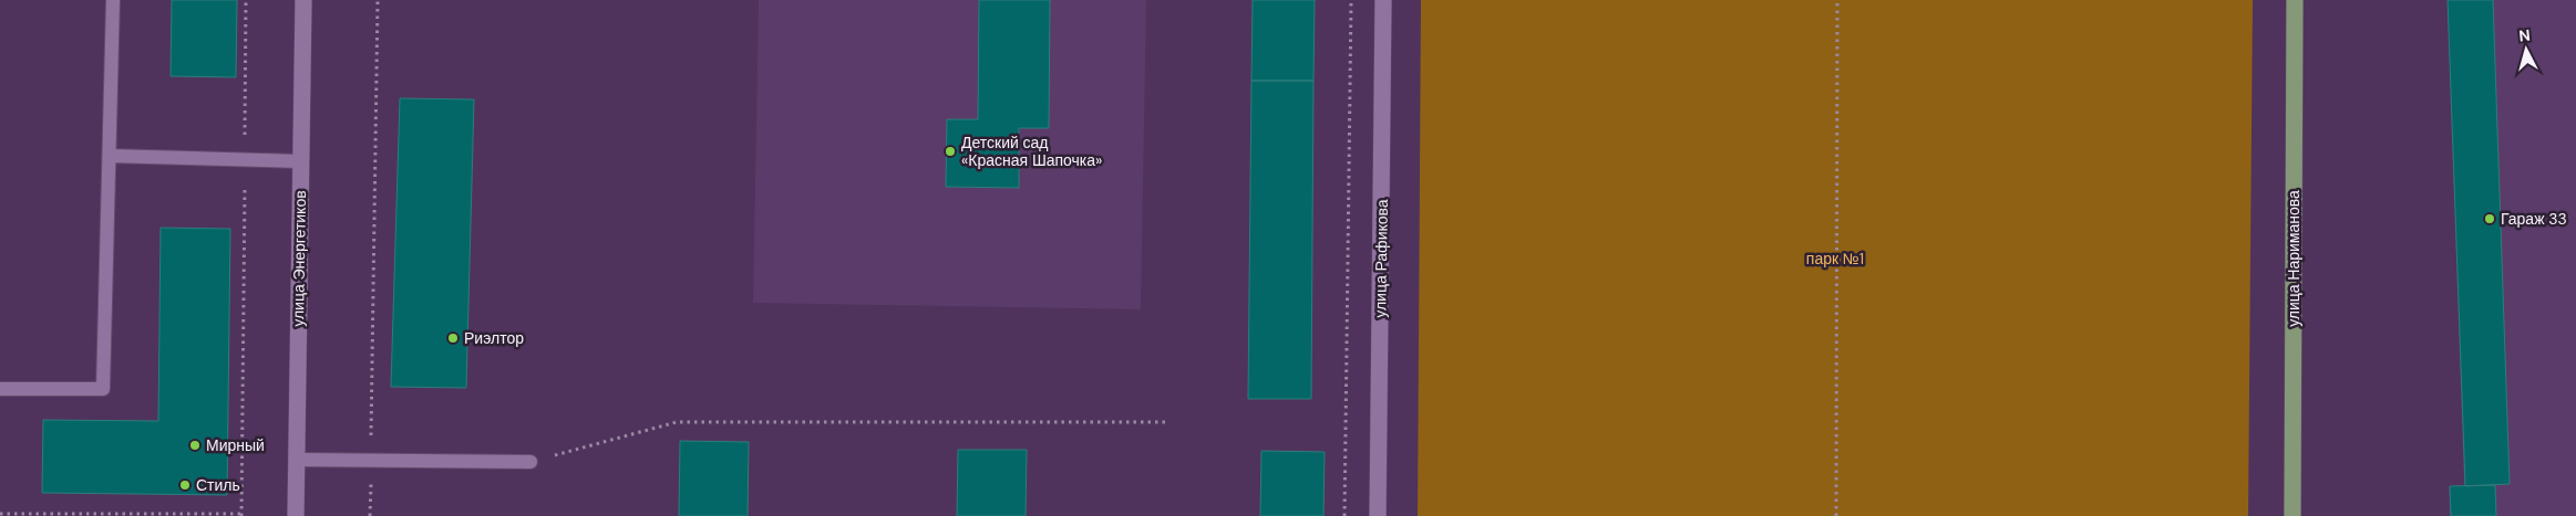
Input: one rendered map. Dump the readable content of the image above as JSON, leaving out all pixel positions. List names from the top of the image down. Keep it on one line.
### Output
{"streets":{"main road":["улица Нариманова"],"street":["улица Энергетиков","улица Рафикова"]},"parks":["парк №1"],"places":["Детский сад «Красная Шапочка»","Гараж 33","Риэлтор","Мирный","Стиль"],"north":"top"}
